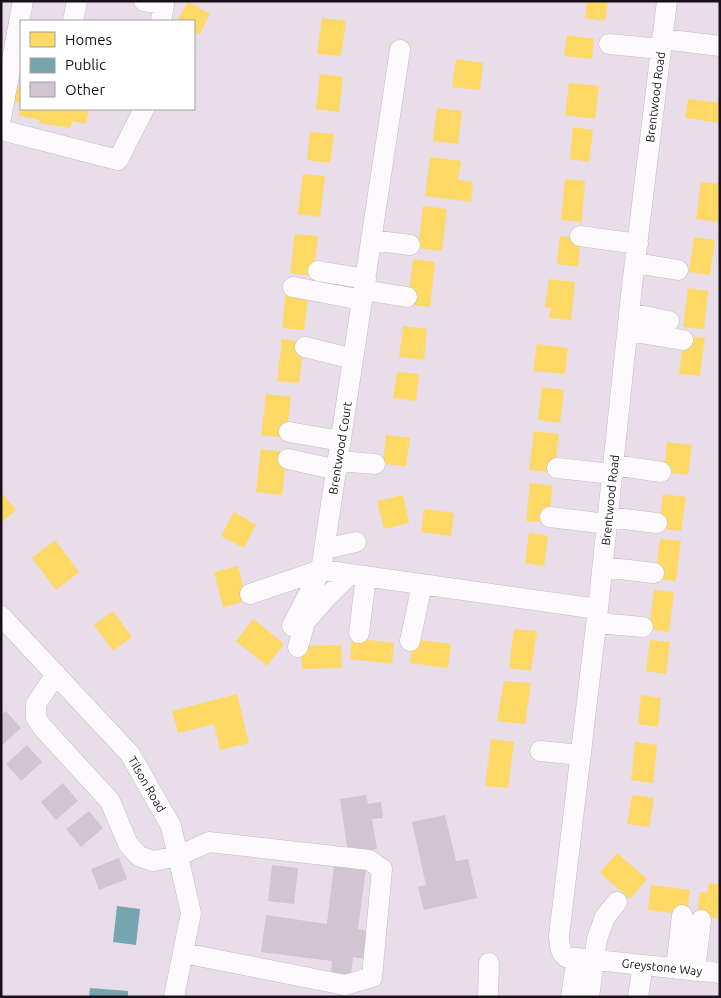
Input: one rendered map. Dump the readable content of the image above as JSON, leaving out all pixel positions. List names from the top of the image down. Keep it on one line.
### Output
{"streets":{"street":["Brentwood Road","Brentwood Court","Tilson Road","Greystone Way"]},"crossings":[["Brentwood Road","Greystone Way"]],"legend":["Homes","Public","Other"]}
